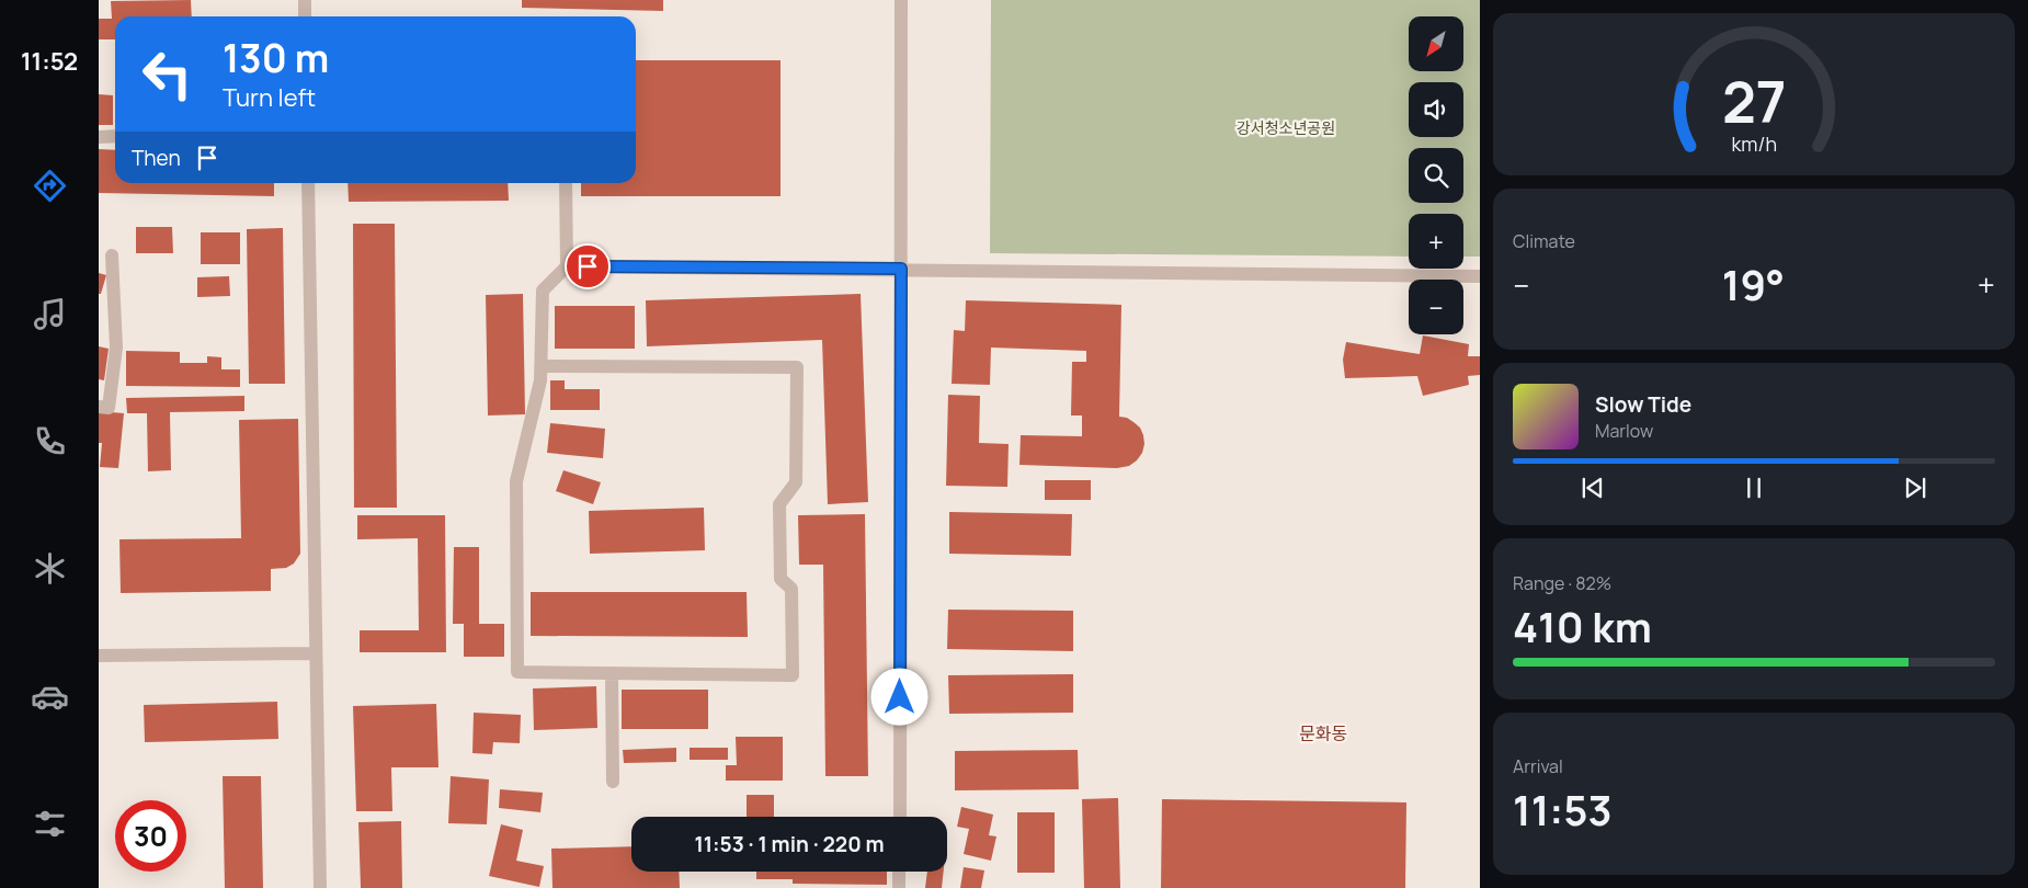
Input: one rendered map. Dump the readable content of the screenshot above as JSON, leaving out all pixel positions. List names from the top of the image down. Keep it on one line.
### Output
{"districts":["문화동"],"parks":["강서청소년공원"],"north":"bottom left","page":{"tabs":"11:52","map_buttons":["+","−"],"turn":["130 m","Turn left"],"then":"Then","tile":["Climate",["Range · 82%","410 km"],["Arrival","11:53"]],"heat":["−","19°","+"],"song":["Slow Tide","Marlow"],"limit":"30","trip":"11:53 · 1 min · 220 m","gauge":["27","km/h"]}}
